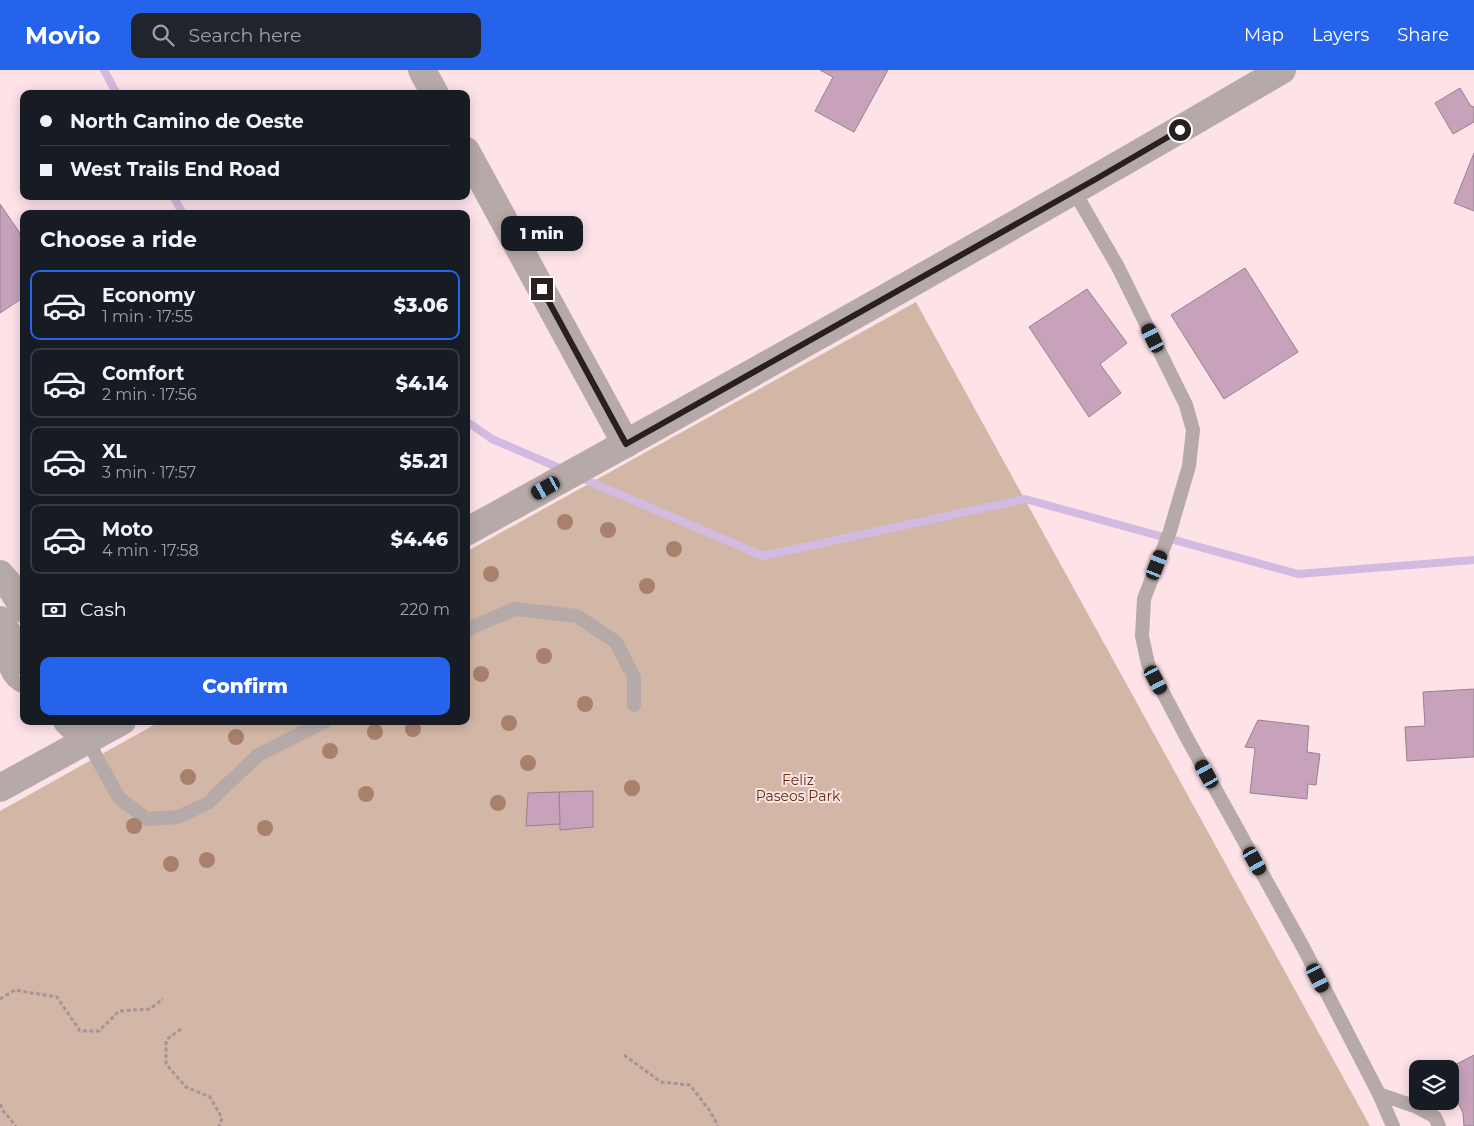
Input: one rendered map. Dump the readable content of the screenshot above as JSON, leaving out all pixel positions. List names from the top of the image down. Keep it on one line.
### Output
{"parks":["Feliz Paseos Park"],"page":{"header":"Movio","search":"Search here","nav":["Map","Layers","Share"],"banner":["North Camino de Oeste","West Trails End Road"],"heading":"Choose a ride","bubble":"1 min","list":[{"name":"Economy","note":"1 min · 17:55","value":"$3.06"},{"name":"Comfort","note":"2 min · 17:56","value":"$4.14"},{"name":"XL","note":"3 min · 17:57","value":"$5.21"},{"name":"Moto","note":"4 min · 17:58","value":"$4.46"}],"pay":["Cash","220 m"],"buttons":"Confirm"}}
